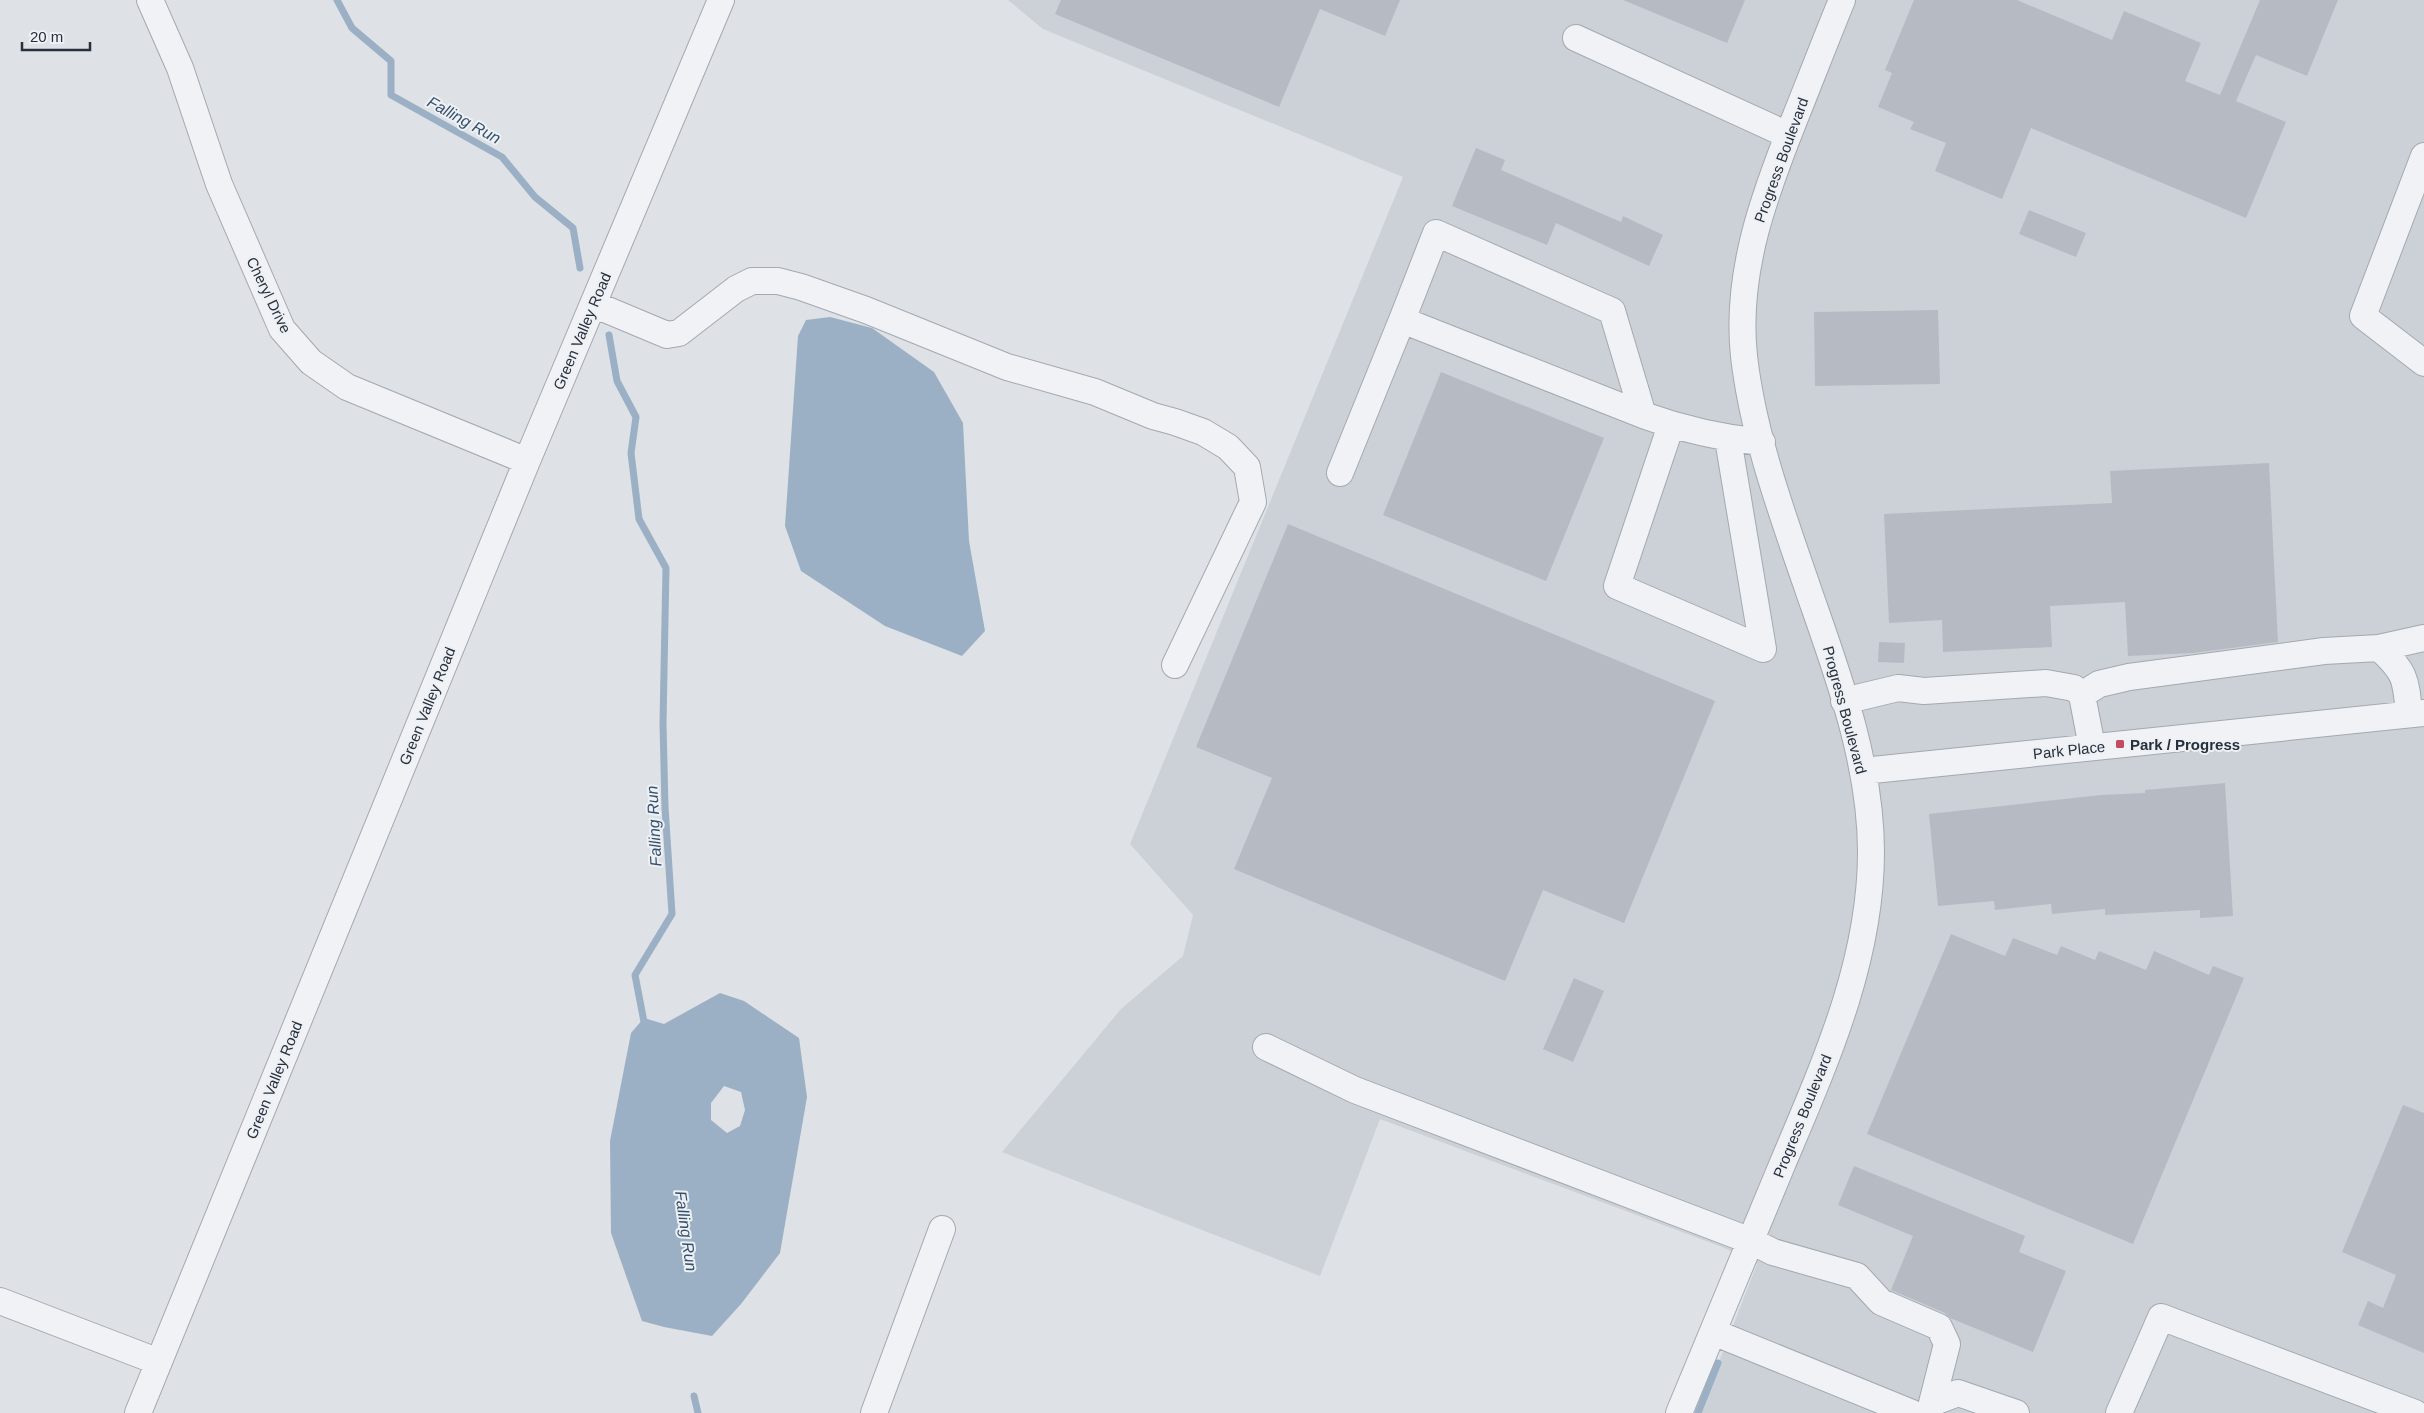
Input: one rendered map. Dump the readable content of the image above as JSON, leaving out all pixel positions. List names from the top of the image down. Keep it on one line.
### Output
{"streets":{"street":["Progress Boulevard","Cheryl Drive","Green Valley Road","Park Place"]},"crossings":[["Progress Boulevard","Park Place"],["Cheryl Drive","Green Valley Road"]],"water":["Falling Run"],"places":{"transit":["Park / Progress"]},"scale_bar":"20 m"}
